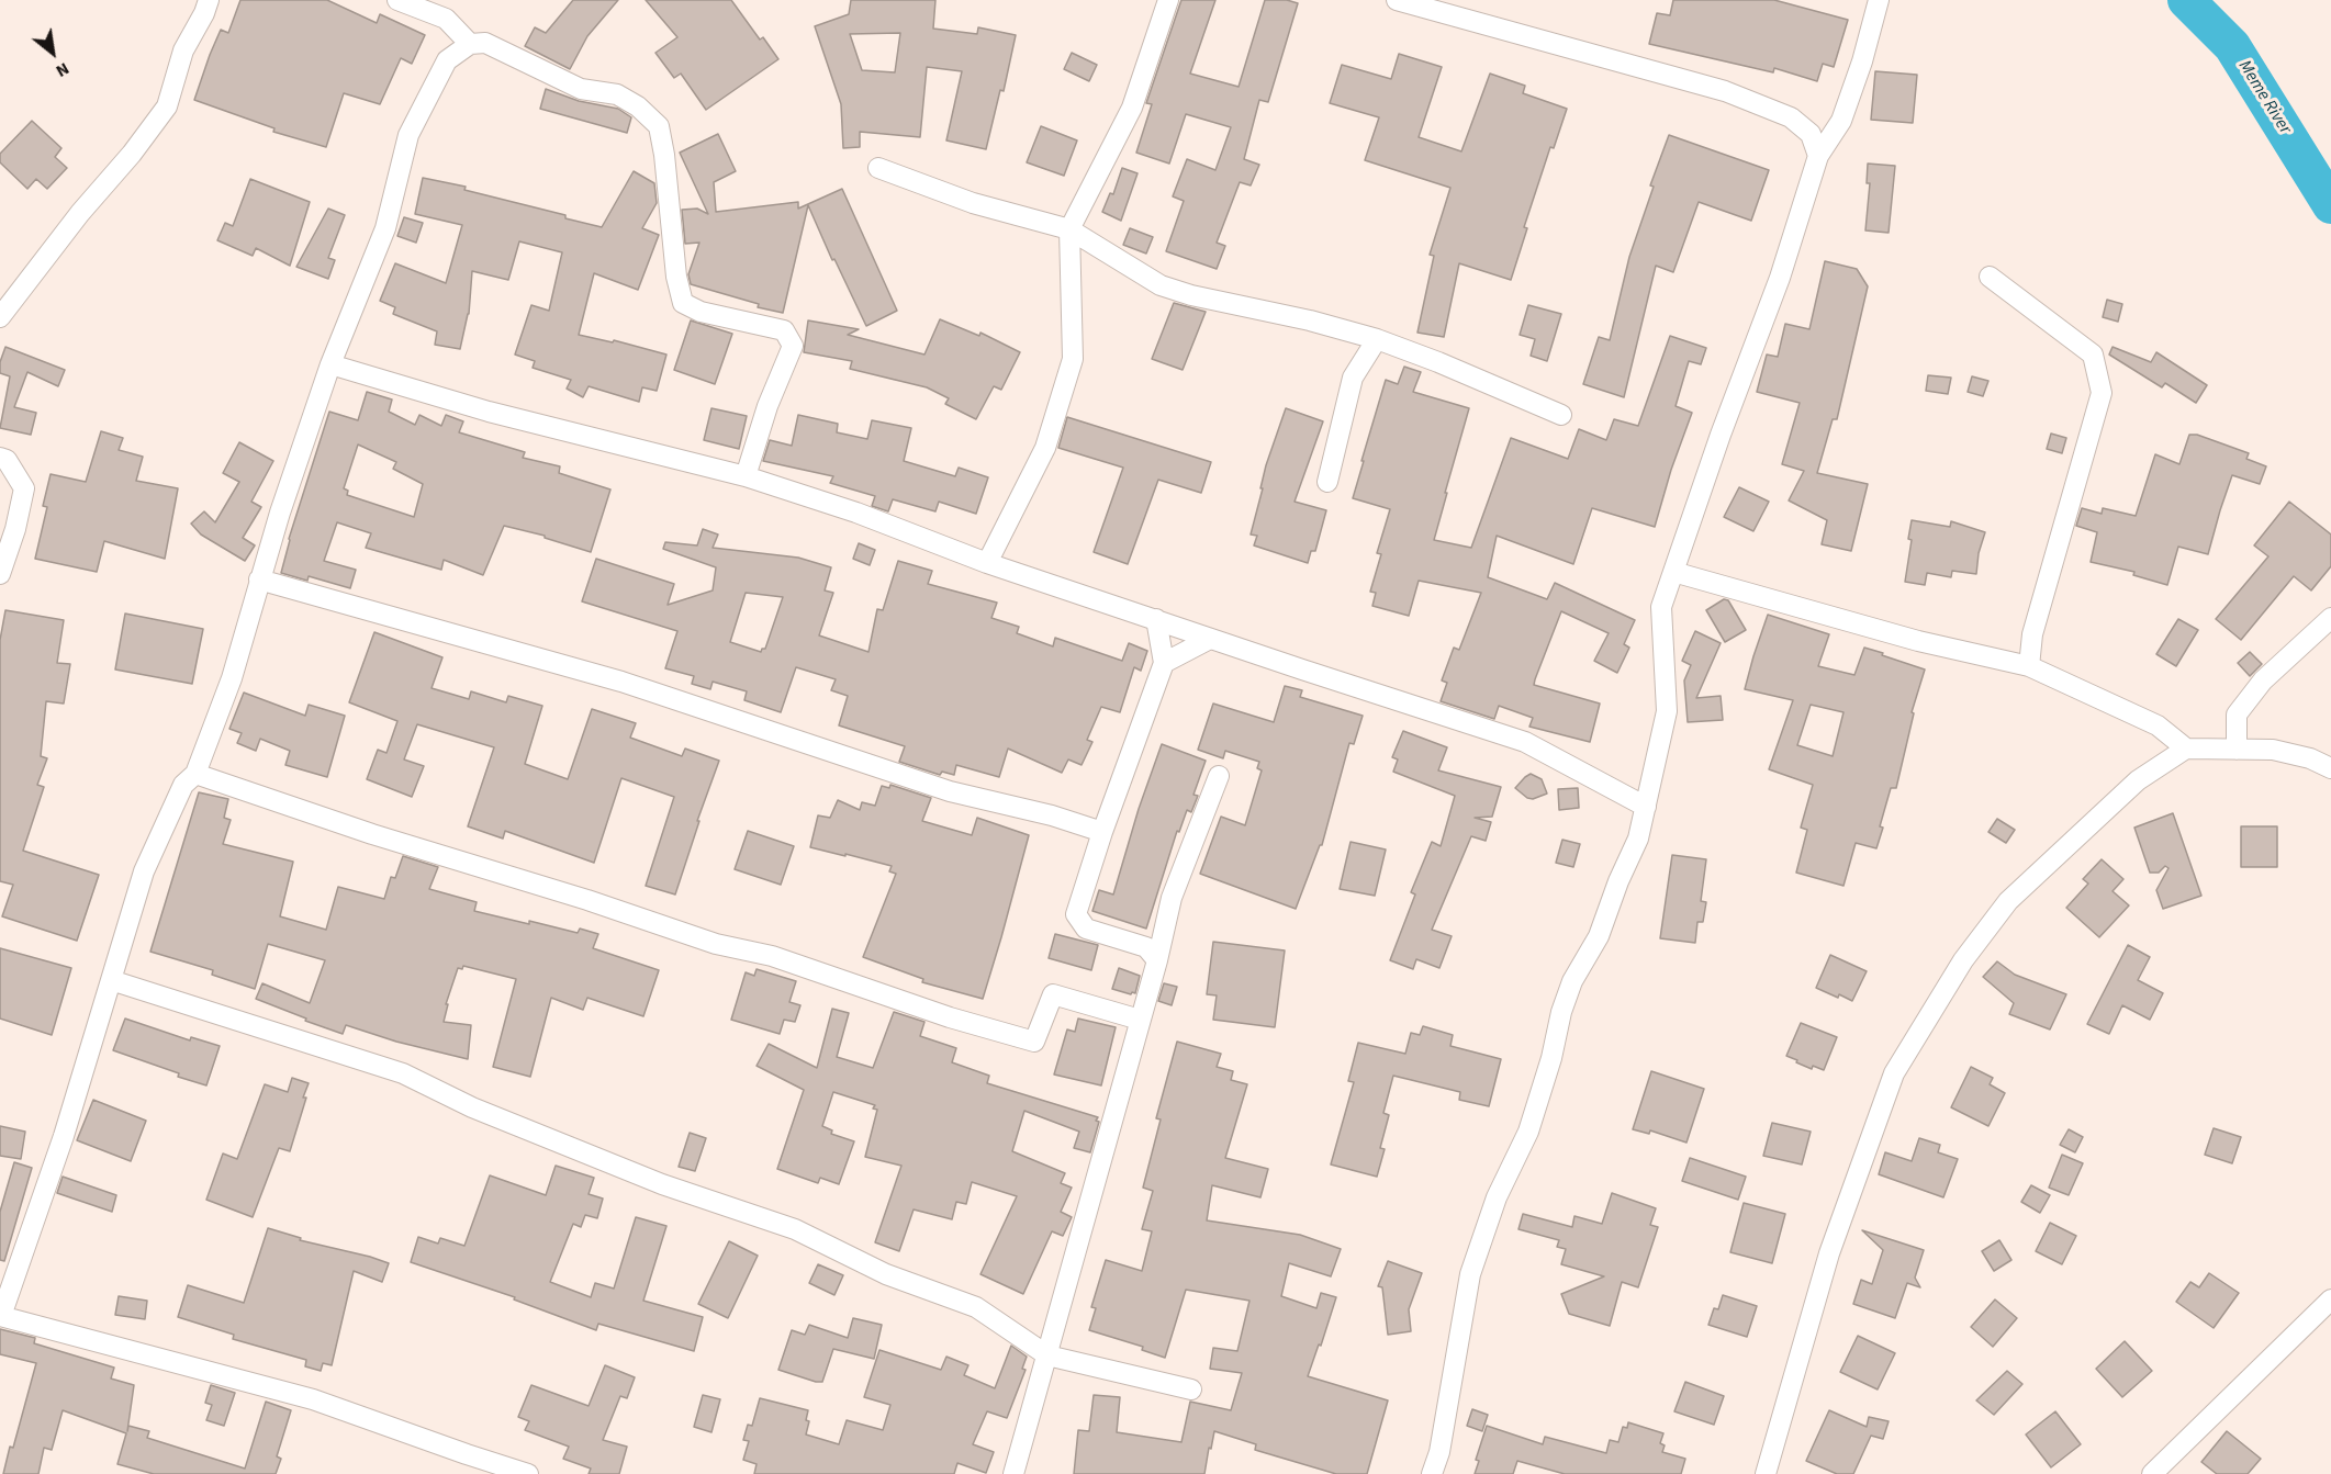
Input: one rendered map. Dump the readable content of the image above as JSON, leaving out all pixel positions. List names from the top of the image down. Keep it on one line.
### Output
{"water":["Meme River"],"north":"bottom right"}
